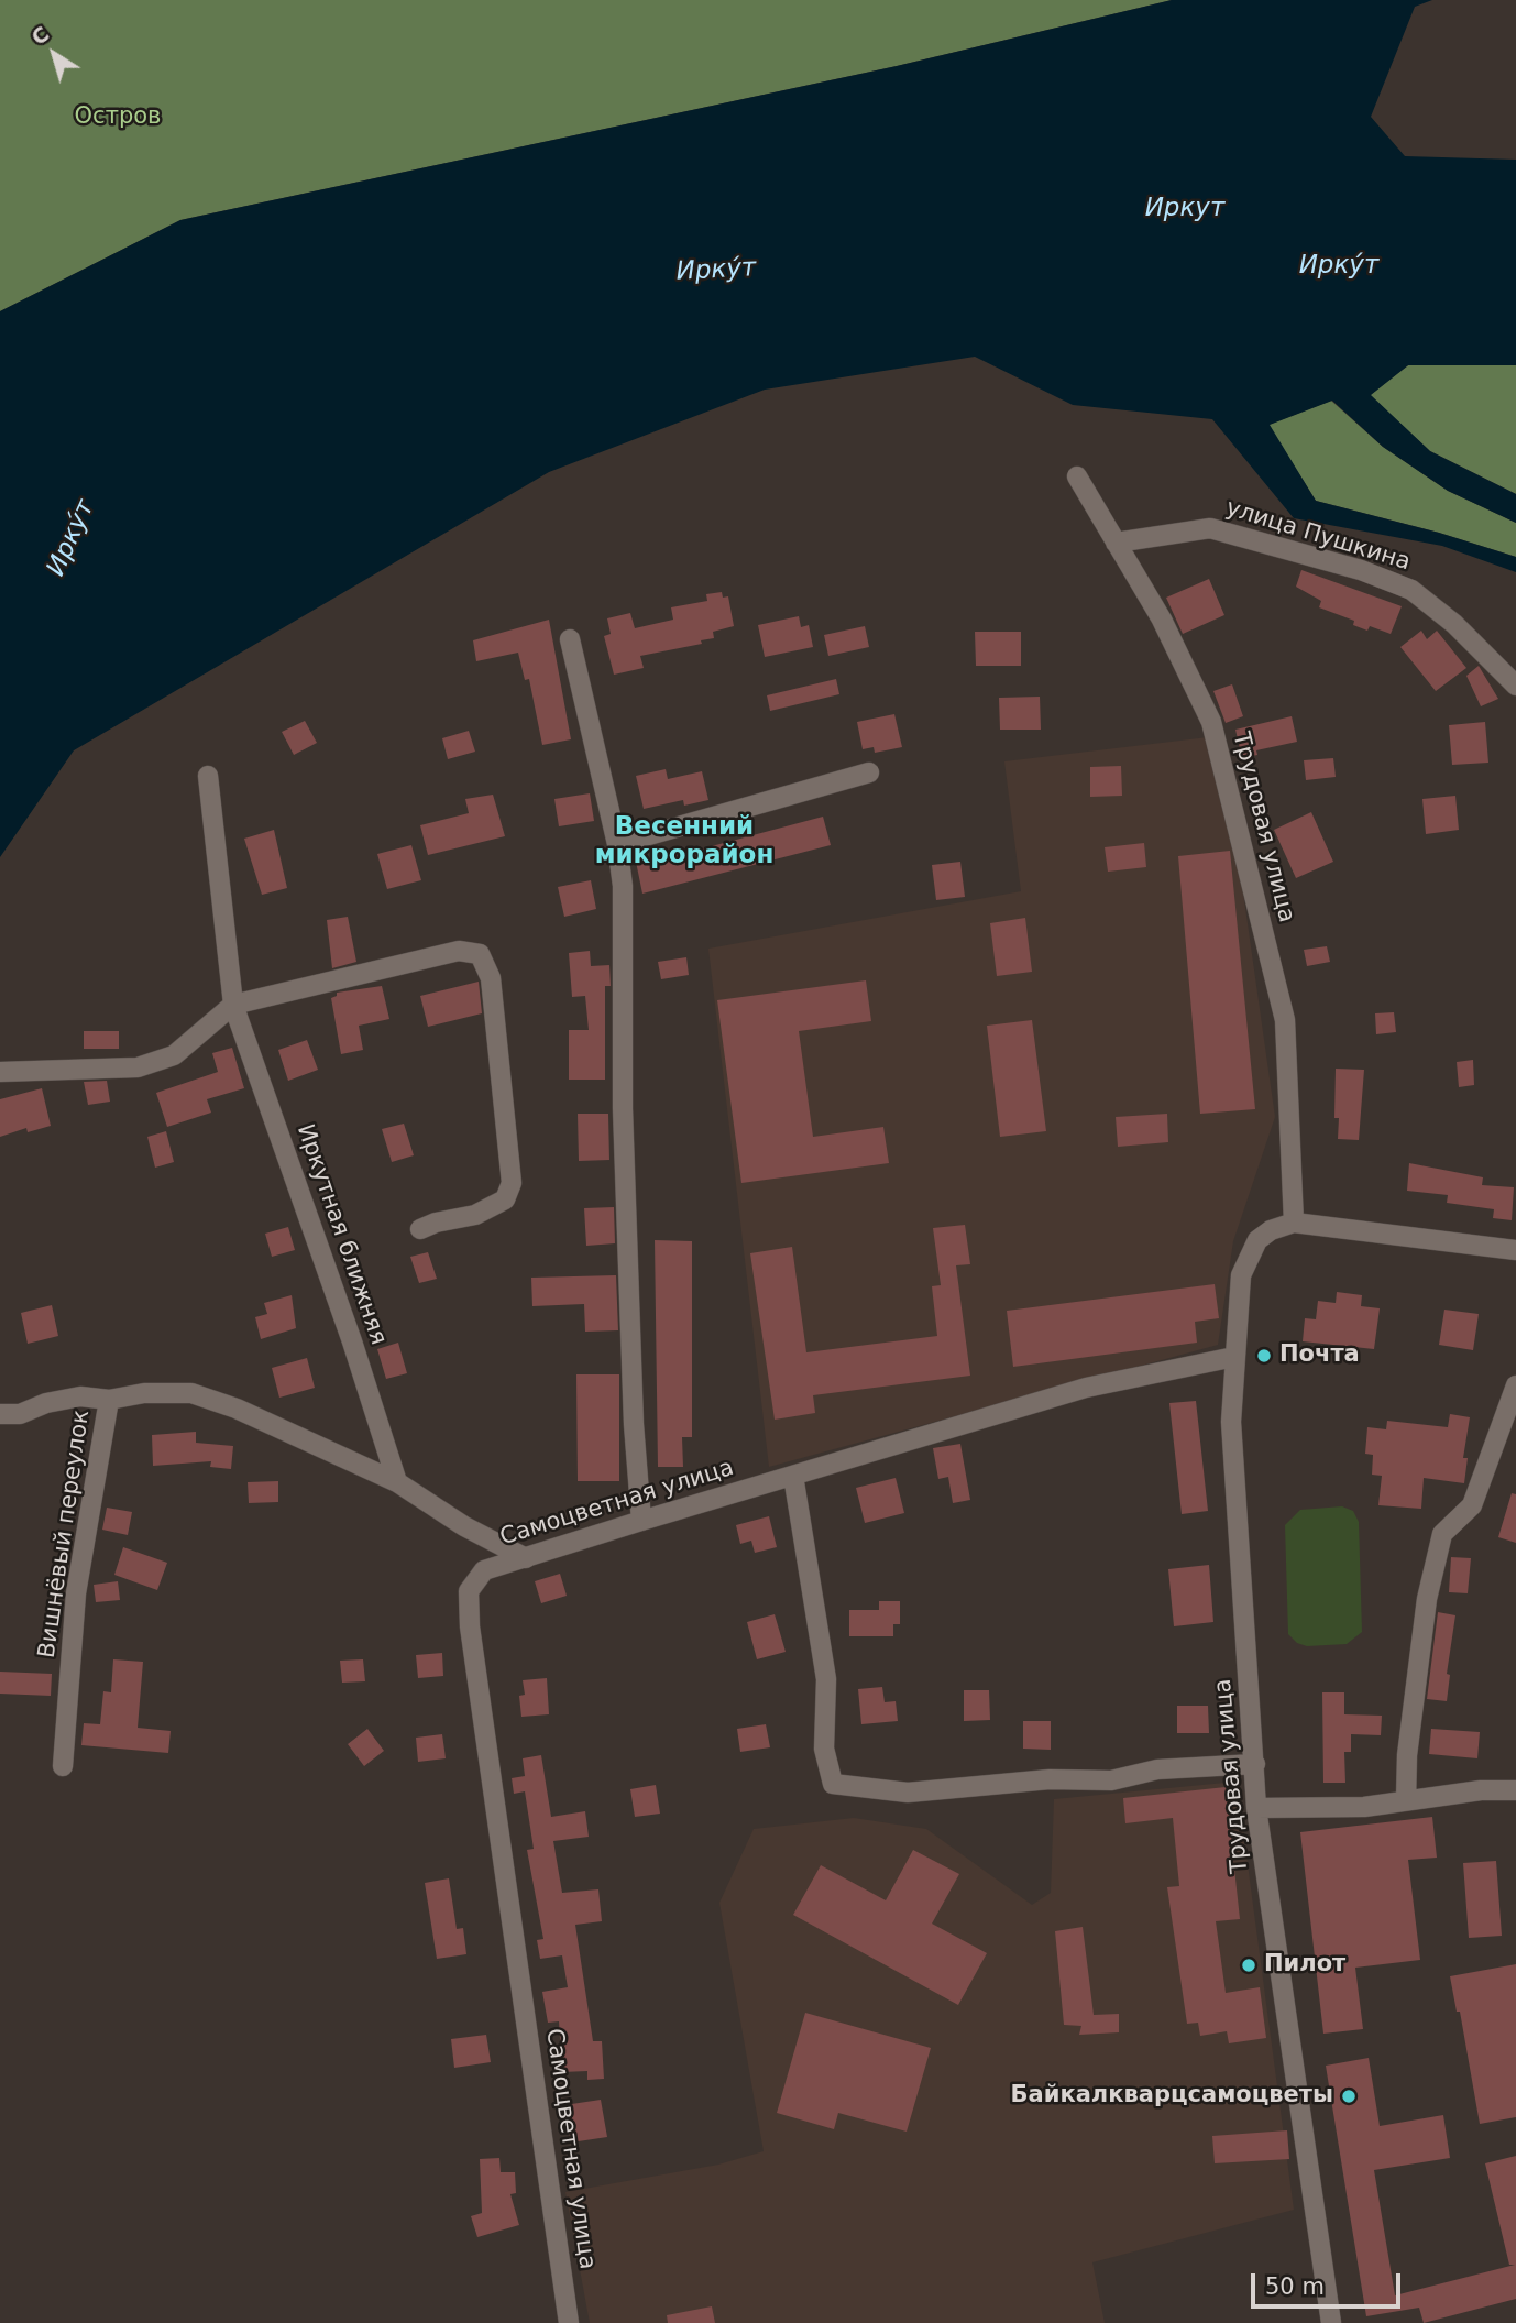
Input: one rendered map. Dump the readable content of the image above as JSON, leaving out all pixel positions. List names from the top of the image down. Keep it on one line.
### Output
{"streets":{"street":["улица Пушкина","Трудовая улица","Иркутная ближняя","Самоцветная улица","Вишнёвый переулок"]},"crossings":[["улица Пушкина","Трудовая улица"],["Трудовая улица","Самоцветная улица"]],"districts":["Весенний микрорайон"],"water":["Иркут","Ирку́т"],"parks":["Остров"],"places":["Почта","Пилот","Байкалкварцсамоцветы"],"scale_bar":"50 m","north":"top left"}
